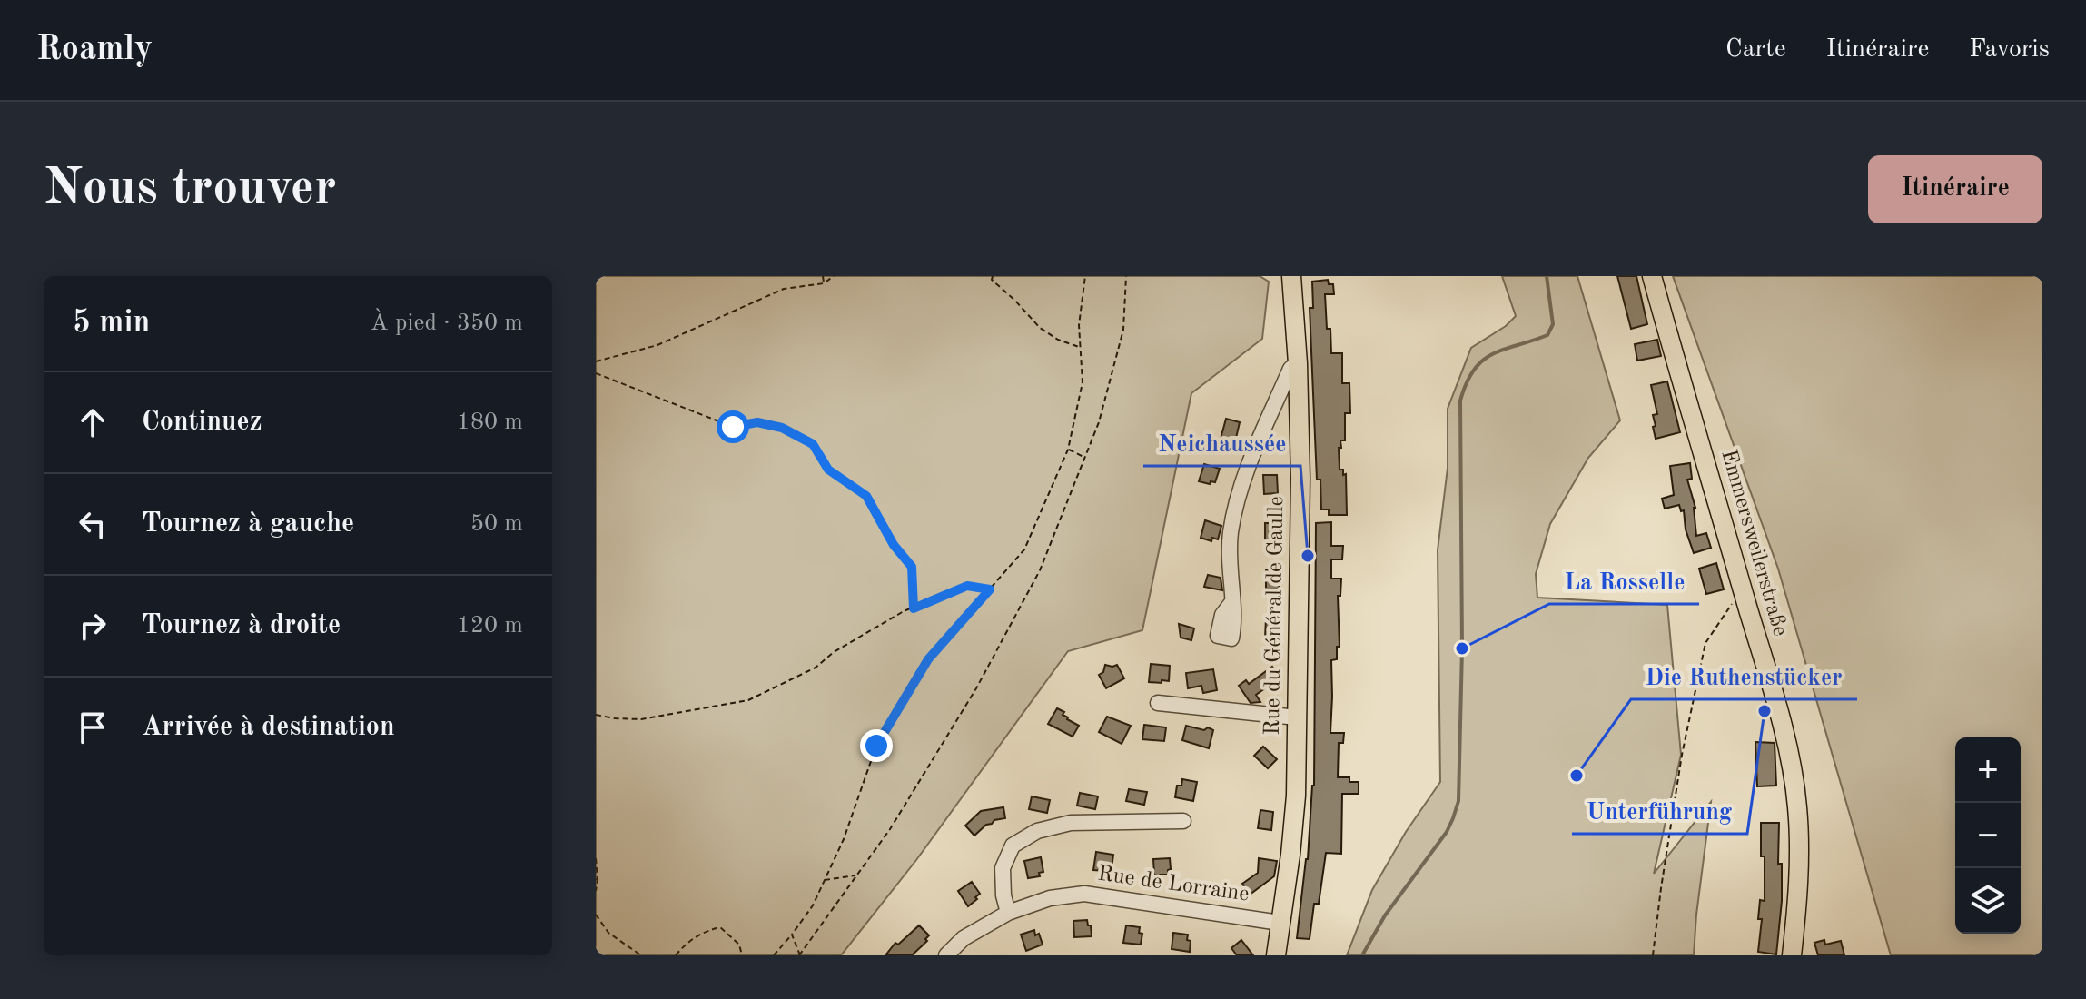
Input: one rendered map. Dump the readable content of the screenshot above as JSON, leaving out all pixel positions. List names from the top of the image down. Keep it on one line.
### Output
{"streets":{"main road":["Emmersweilerstraße","Rue du Général de Gaulle"],"street":["Rue de Lorraine"]},"crossings":[["Rue du Général de Gaulle","Rue de Lorraine"]],"places":["Neichaussée","La Rosselle","Unterführung","Die Ruthenstücker"],"page":{"header":"Roamly","nav":["Carte","Itinéraire","Favoris"],"buttons":"Itinéraire","title":"Nous trouver","heading":["5 min","À pied · 350 m"],"list":[["Continuez","180 m"],["Tournez à gauche","50 m"],["Tournez à droite","120 m"],"Arrivée à destination"],"map_buttons":["+","−"]}}
